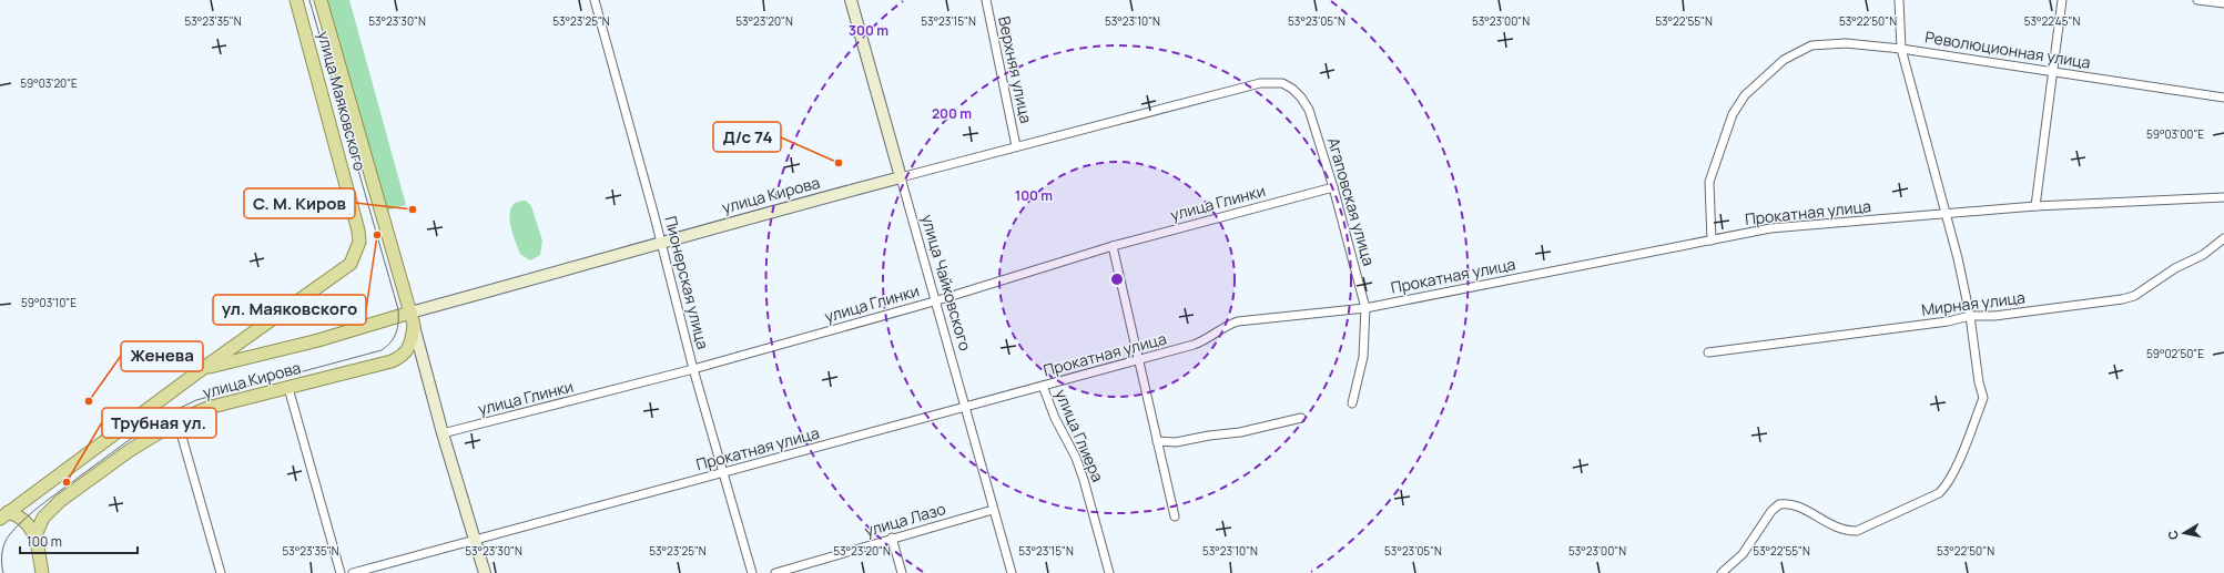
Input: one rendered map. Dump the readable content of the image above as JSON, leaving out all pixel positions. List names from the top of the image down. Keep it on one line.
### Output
{"streets":{"main road":["улица Маяковского","улица Кирова","улица Чайковского"],"street":["Революционная улица","Верхняя улица","Агаповская улица","улица Глинки","Прокатная улица","Пионерская улица","Мирная улица","улица Глиера","улица Лазо"]},"crossings":[["Революционная улица","Прокатная улица"],["Верхняя улица","улица Кирова"],["улица Маяковского","улица Кирова"],["улица Маяковского","улица Глинки"],["улица Маяковского","Прокатная улица"],["улица Кирова","Агаповская улица"],["улица Кирова","Пионерская улица"],["улица Кирова","улица Чайковского"],["Агаповская улица","улица Глинки"],["Агаповская улица","Прокатная улица"],["улица Глинки","Пионерская улица"],["улица Глинки","улица Чайковского"],["Прокатная улица","Пионерская улица"],["Прокатная улица","улица Чайковского"],["Прокатная улица","улица Глиера"],["улица Чайковского","улица Лазо"]],"places":["Д/с 74","С. М. Киров","ул. Маяковского","Женева","Трубная ул."],"scale_bar":"100 m","north":"left","coordinates":["53°23'35\"N","53°23'30\"N","53°23'25\"N","53°23'20\"N","53°23'15\"N","53°23'10\"N","53°23'05\"N","53°23'00\"N","53°22'55\"N","53°22'50\"N","53°22'45\"N","59°03'20\"E","59°03'00\"E","59°03'10\"E","59°02'50\"E"],"rings":["300 m","200 m","100 m"]}
